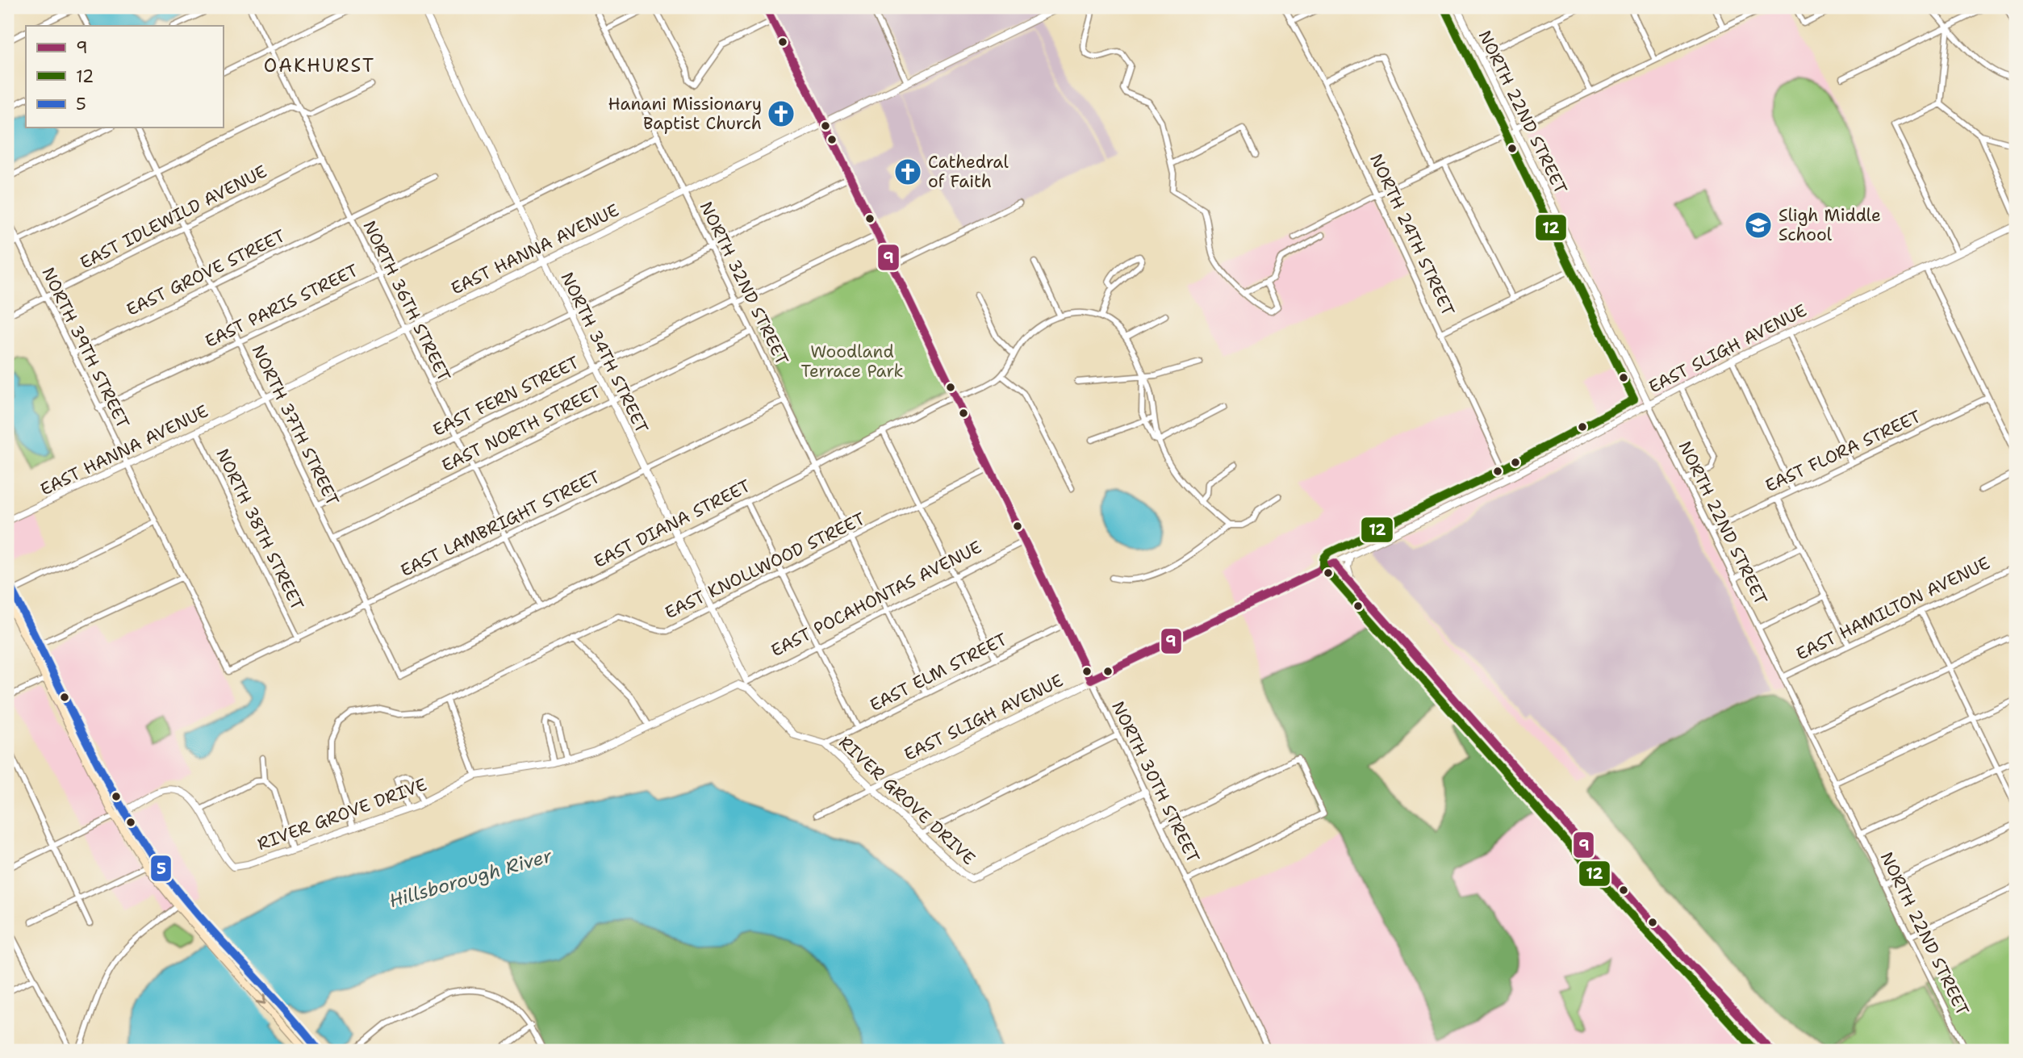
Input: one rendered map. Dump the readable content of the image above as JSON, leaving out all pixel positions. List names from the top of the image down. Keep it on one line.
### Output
{"streets":{"street":["NORTH 22ND STREET","EAST IDLEWILD AVENUE","NORTH 24TH STREET","EAST HANNA AVENUE","EAST GROVE STREET","NORTH 32ND STREET","NORTH 36TH STREET","EAST PARIS STREET","NORTH 39TH STREET","EAST SLIGH AVENUE","NORTH 34TH STREET","EAST FERN STREET","NORTH 37TH STREET","EAST NORTH STREET","EAST FLORA STREET","EAST LAMBRIGHT STREET","EAST DIANA STREET","NORTH 38TH STREET","EAST KNOLLWOOD STREET","EAST POCAHONTAS AVENUE","EAST HAMILTON AVENUE","EAST ELM STREET","NORTH 30TH STREET","RIVER GROVE DRIVE"]},"crossings":[["NORTH 22ND STREET","EAST SLIGH AVENUE"],["NORTH 22ND STREET","EAST FLORA STREET"],["NORTH 22ND STREET","EAST HAMILTON AVENUE"],["EAST IDLEWILD AVENUE","NORTH 36TH STREET"],["EAST IDLEWILD AVENUE","NORTH 39TH STREET"],["EAST IDLEWILD AVENUE","NORTH 37TH STREET"],["NORTH 24TH STREET","EAST SLIGH AVENUE"],["EAST HANNA AVENUE","NORTH 32ND STREET"],["EAST HANNA AVENUE","NORTH 36TH STREET"],["EAST HANNA AVENUE","NORTH 39TH STREET"],["EAST HANNA AVENUE","NORTH 34TH STREET"],["EAST HANNA AVENUE","NORTH 37TH STREET"],["EAST HANNA AVENUE","NORTH 38TH STREET"],["EAST HANNA AVENUE","NORTH 30TH STREET"],["EAST GROVE STREET","NORTH 36TH STREET"],["EAST GROVE STREET","NORTH 39TH STREET"],["EAST GROVE STREET","NORTH 37TH STREET"],["NORTH 32ND STREET","EAST PARIS STREET"],["NORTH 32ND STREET","EAST FERN STREET"],["NORTH 32ND STREET","EAST NORTH STREET"],["NORTH 32ND STREET","EAST LAMBRIGHT STREET"],["NORTH 32ND STREET","EAST DIANA STREET"],["NORTH 32ND STREET","EAST KNOLLWOOD STREET"],["NORTH 32ND STREET","EAST POCAHONTAS AVENUE"],["NORTH 32ND STREET","EAST ELM STREET"],["NORTH 36TH STREET","EAST PARIS STREET"],["NORTH 36TH STREET","EAST FERN STREET"],["NORTH 36TH STREET","EAST NORTH STREET"],["NORTH 36TH STREET","EAST LAMBRIGHT STREET"],["NORTH 36TH STREET","EAST DIANA STREET"],["EAST PARIS STREET","NORTH 39TH STREET"],["EAST PARIS STREET","NORTH 34TH STREET"],["EAST PARIS STREET","NORTH 37TH STREET"],["NORTH 39TH STREET","EAST LAMBRIGHT STREET"],["EAST SLIGH AVENUE","NORTH 30TH STREET"],["EAST SLIGH AVENUE","RIVER GROVE DRIVE"],["NORTH 34TH STREET","EAST FERN STREET"],["NORTH 34TH STREET","EAST NORTH STREET"],["NORTH 34TH STREET","EAST LAMBRIGHT STREET"],["NORTH 34TH STREET","EAST DIANA STREET"],["NORTH 34TH STREET","EAST KNOLLWOOD STREET"],["NORTH 34TH STREET","EAST POCAHONTAS AVENUE"],["NORTH 34TH STREET","RIVER GROVE DRIVE"],["EAST FERN STREET","NORTH 37TH STREET"],["EAST FERN STREET","NORTH 30TH STREET"],["NORTH 37TH STREET","EAST NORTH STREET"],["NORTH 37TH STREET","EAST LAMBRIGHT STREET"],["NORTH 37TH STREET","EAST DIANA STREET"],["EAST LAMBRIGHT STREET","NORTH 38TH STREET"],["EAST DIANA STREET","NORTH 30TH STREET"],["EAST KNOLLWOOD STREET","NORTH 30TH STREET"],["EAST KNOLLWOOD STREET","RIVER GROVE DRIVE"],["EAST POCAHONTAS AVENUE","NORTH 30TH STREET"],["EAST POCAHONTAS AVENUE","RIVER GROVE DRIVE"],["EAST ELM STREET","NORTH 30TH STREET"],["EAST ELM STREET","RIVER GROVE DRIVE"],["NORTH 30TH STREET","RIVER GROVE DRIVE"]],"districts":["OAKHURST"],"water":["Hillsborough River"],"parks":["Woodland Terrace Park"],"places":{"church":["Hanani Missionary Baptist Church","Cathedral of Faith"],"school or university":["Sligh Middle School"]},"lines":["transit line 9","transit line 12","transit line 5"],"legend":["9","12","5"]}
